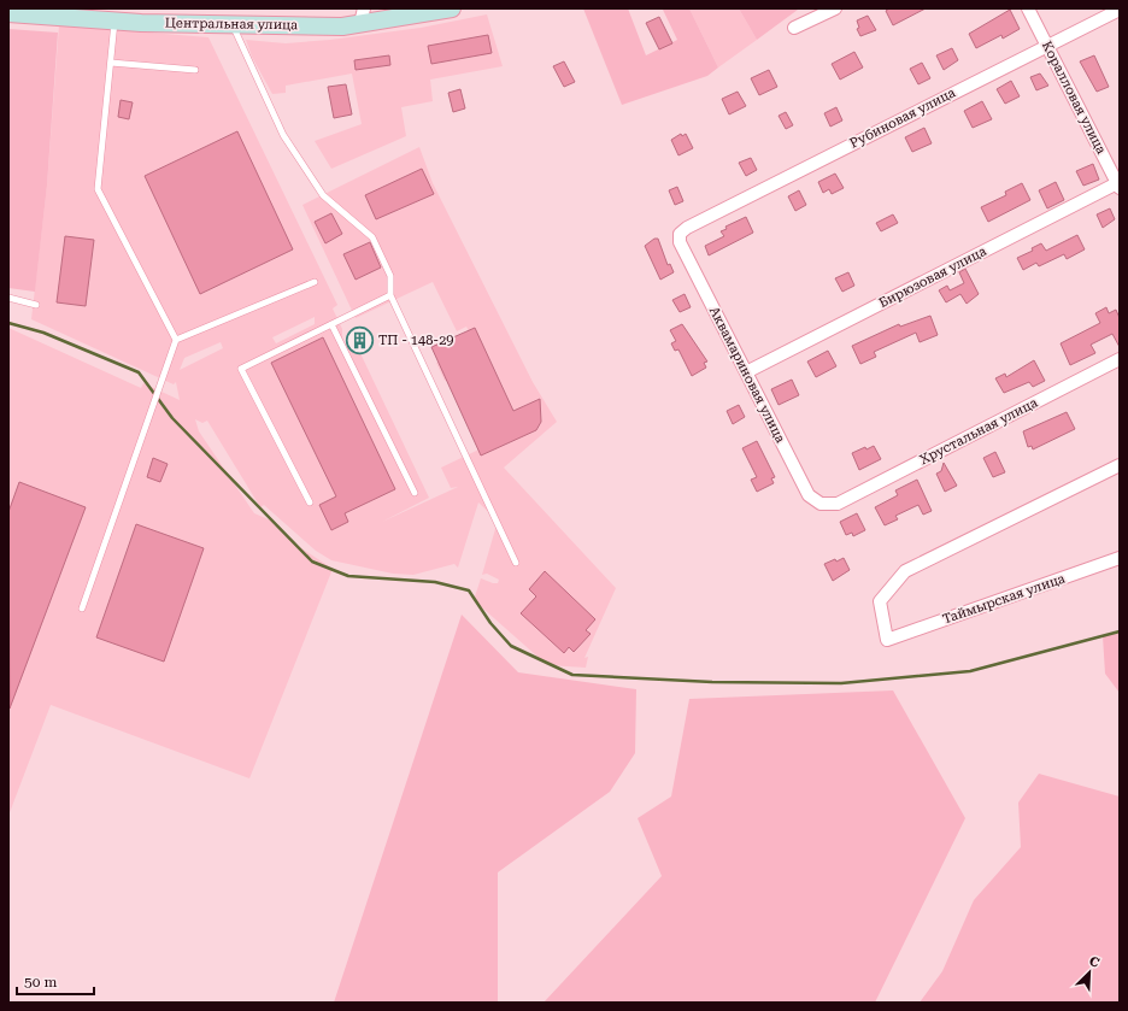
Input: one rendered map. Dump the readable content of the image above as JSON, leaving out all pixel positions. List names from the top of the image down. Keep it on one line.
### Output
{"streets":{"main road":["Центральная улица"],"street":["Коралловая улица","Рубиновая улица","Бирюзовая улица","Аквамариновая улица","Хрустальная улица","Таймырская улица"]},"crossings":[["Коралловая улица","Рубиновая улица"],["Коралловая улица","Бирюзовая улица"],["Рубиновая улица","Аквамариновая улица"],["Бирюзовая улица","Аквамариновая улица"],["Аквамариновая улица","Хрустальная улица"]],"places":{"building":["ТП - 148-29"]},"scale_bar":"50 m","north":"top right"}
